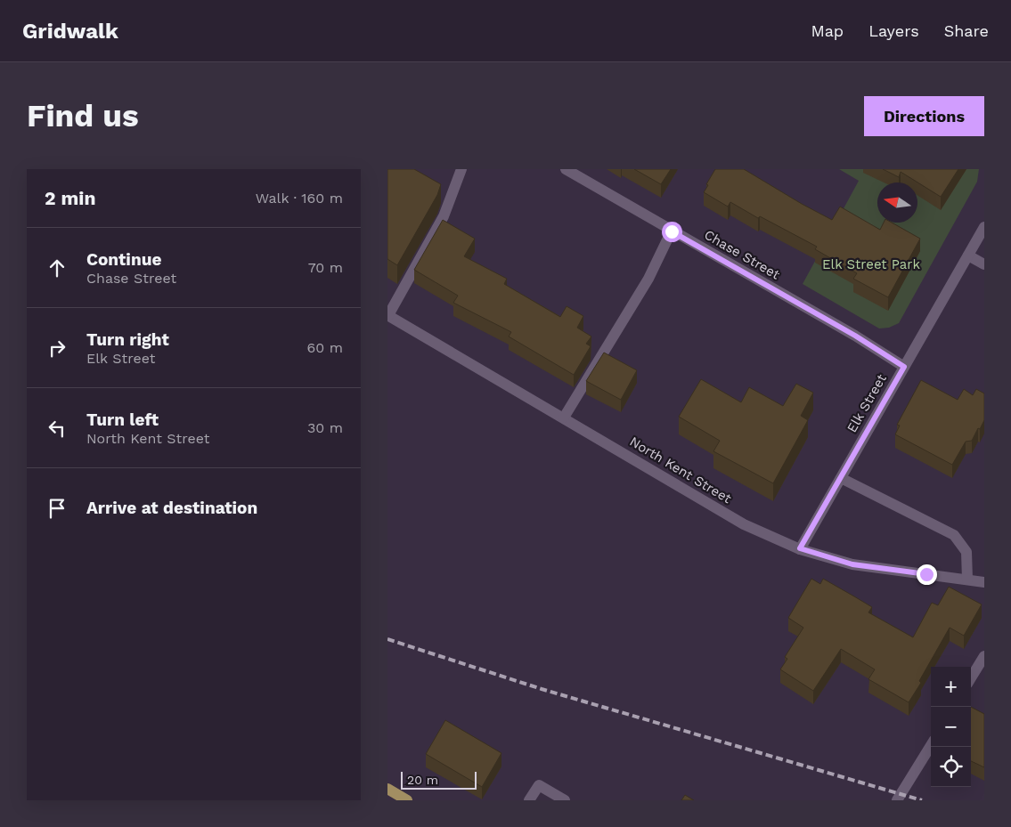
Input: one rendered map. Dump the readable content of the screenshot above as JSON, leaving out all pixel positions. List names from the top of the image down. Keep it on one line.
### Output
{"streets":{"street":["Chase Street","Elk Street","North Kent Street"]},"crossings":[["Chase Street","Elk Street"],["Elk Street","North Kent Street"]],"parks":["Elk Street Park"],"scale_bar":"20 m","north":"left","page":{"header":"Gridwalk","nav":["Map","Layers","Share"],"buttons":"Directions","title":"Find us","heading":["2 min","Walk · 160 m"],"list":[["Continue","Chase Street","70 m"],["Turn right","Elk Street","60 m"],["Turn left","North Kent Street","30 m"],"Arrive at destination"],"map_buttons":["+","−"],"scale":"20 m"}}
